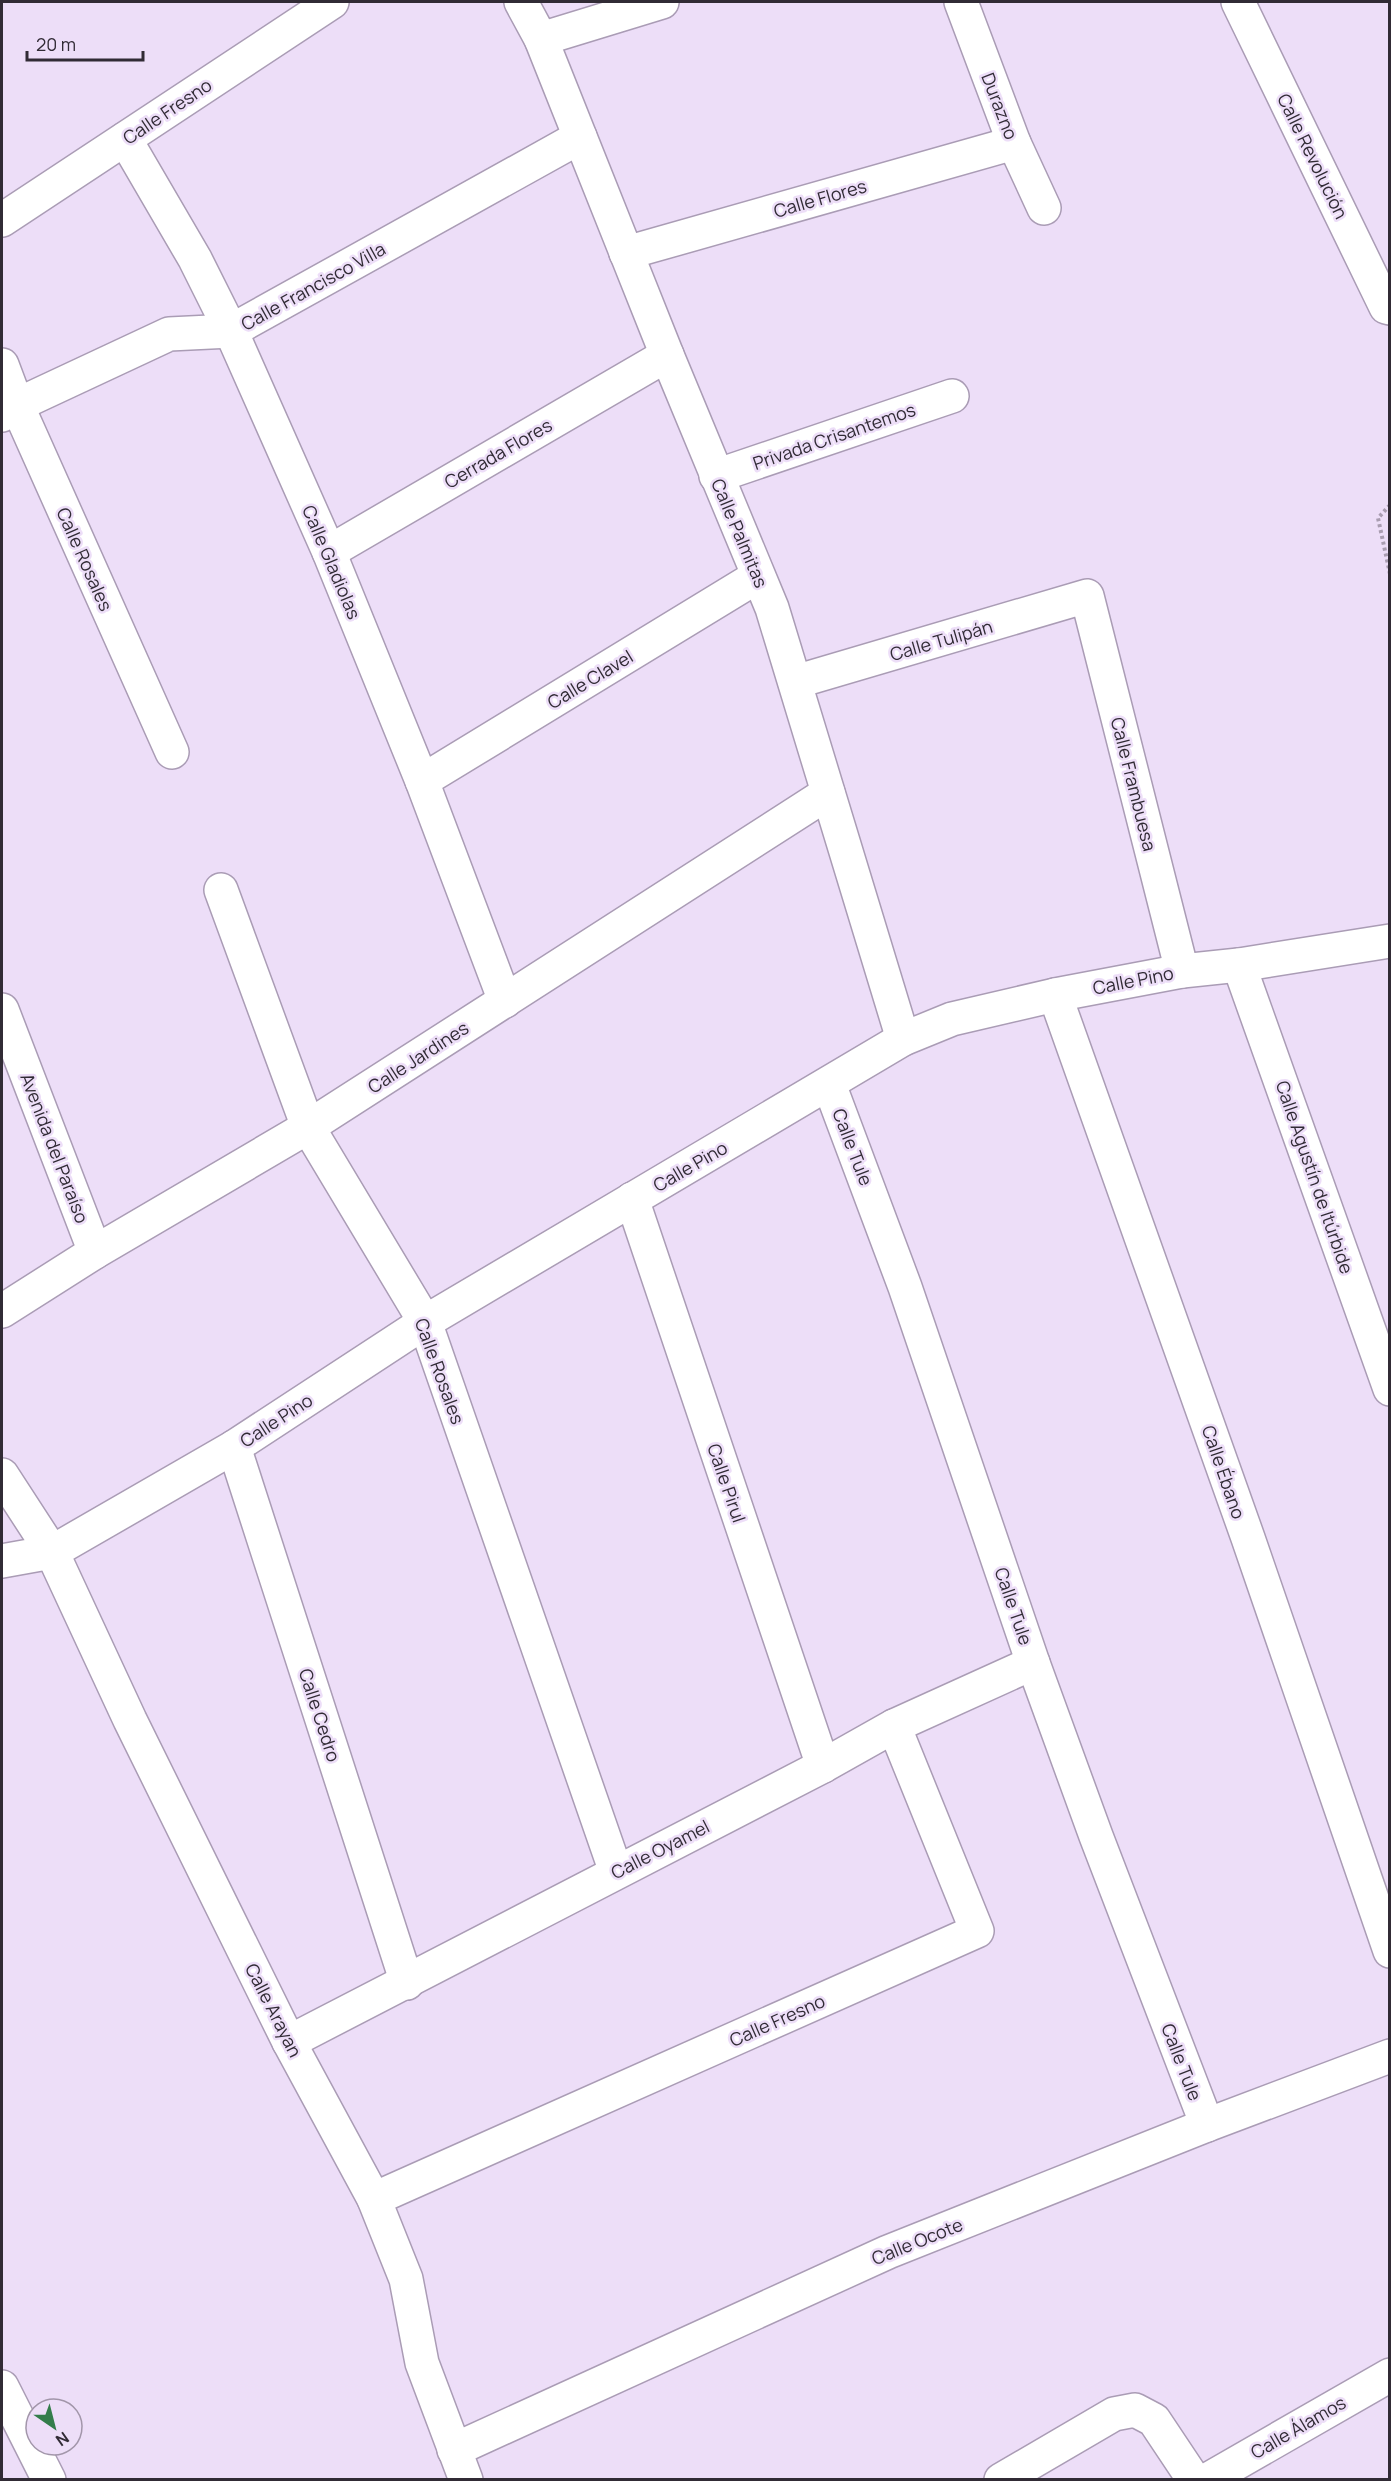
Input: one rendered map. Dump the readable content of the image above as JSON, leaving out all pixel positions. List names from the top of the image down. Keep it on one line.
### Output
{"streets":{"street":["Durazno","Calle Fresno","Calle Revolución","Calle Flores","Calle Francisco Villa","Privada Crisantemos","Cerrada Flores","Calle Palmitas","Calle Rosales","Calle Gladiolas","Calle Tulipán","Calle Clavel","Calle Frambuesa","Calle Pino","Calle Jardines","Calle Tule","Avenida del Paraíso","Calle Agustín de Itúrbide","Calle Ébano","Calle Pirul","Calle Cedro","Calle Oyamel","Calle Arayan","Calle Ocote","Calle Álamos"]},"crossings":[["Durazno","Calle Flores"],["Calle Fresno","Calle Gladiolas"],["Calle Fresno","Calle Oyamel"],["Calle Fresno","Calle Arayan"],["Calle Flores","Calle Palmitas"],["Calle Francisco Villa","Calle Palmitas"],["Calle Francisco Villa","Calle Rosales"],["Calle Francisco Villa","Calle Gladiolas"],["Privada Crisantemos","Calle Palmitas"],["Cerrada Flores","Calle Palmitas"],["Cerrada Flores","Calle Gladiolas"],["Calle Palmitas","Calle Tulipán"],["Calle Palmitas","Calle Clavel"],["Calle Palmitas","Calle Pino"],["Calle Palmitas","Calle Jardines"],["Calle Rosales","Calle Pino"],["Calle Rosales","Calle Jardines"],["Calle Rosales","Calle Oyamel"],["Calle Gladiolas","Calle Clavel"],["Calle Gladiolas","Calle Jardines"],["Calle Tulipán","Calle Frambuesa"],["Calle Frambuesa","Calle Pino"],["Calle Pino","Calle Tule"],["Calle Pino","Calle Agustín de Itúrbide"],["Calle Pino","Calle Ébano"],["Calle Pino","Calle Pirul"],["Calle Pino","Calle Cedro"],["Calle Pino","Calle Arayan"],["Calle Jardines","Avenida del Paraíso"],["Calle Tule","Calle Oyamel"],["Calle Tule","Calle Ocote"],["Calle Pirul","Calle Oyamel"],["Calle Cedro","Calle Oyamel"],["Calle Oyamel","Calle Arayan"],["Calle Arayan","Calle Ocote"]],"scale_bar":"20 m","north":"bottom right"}
